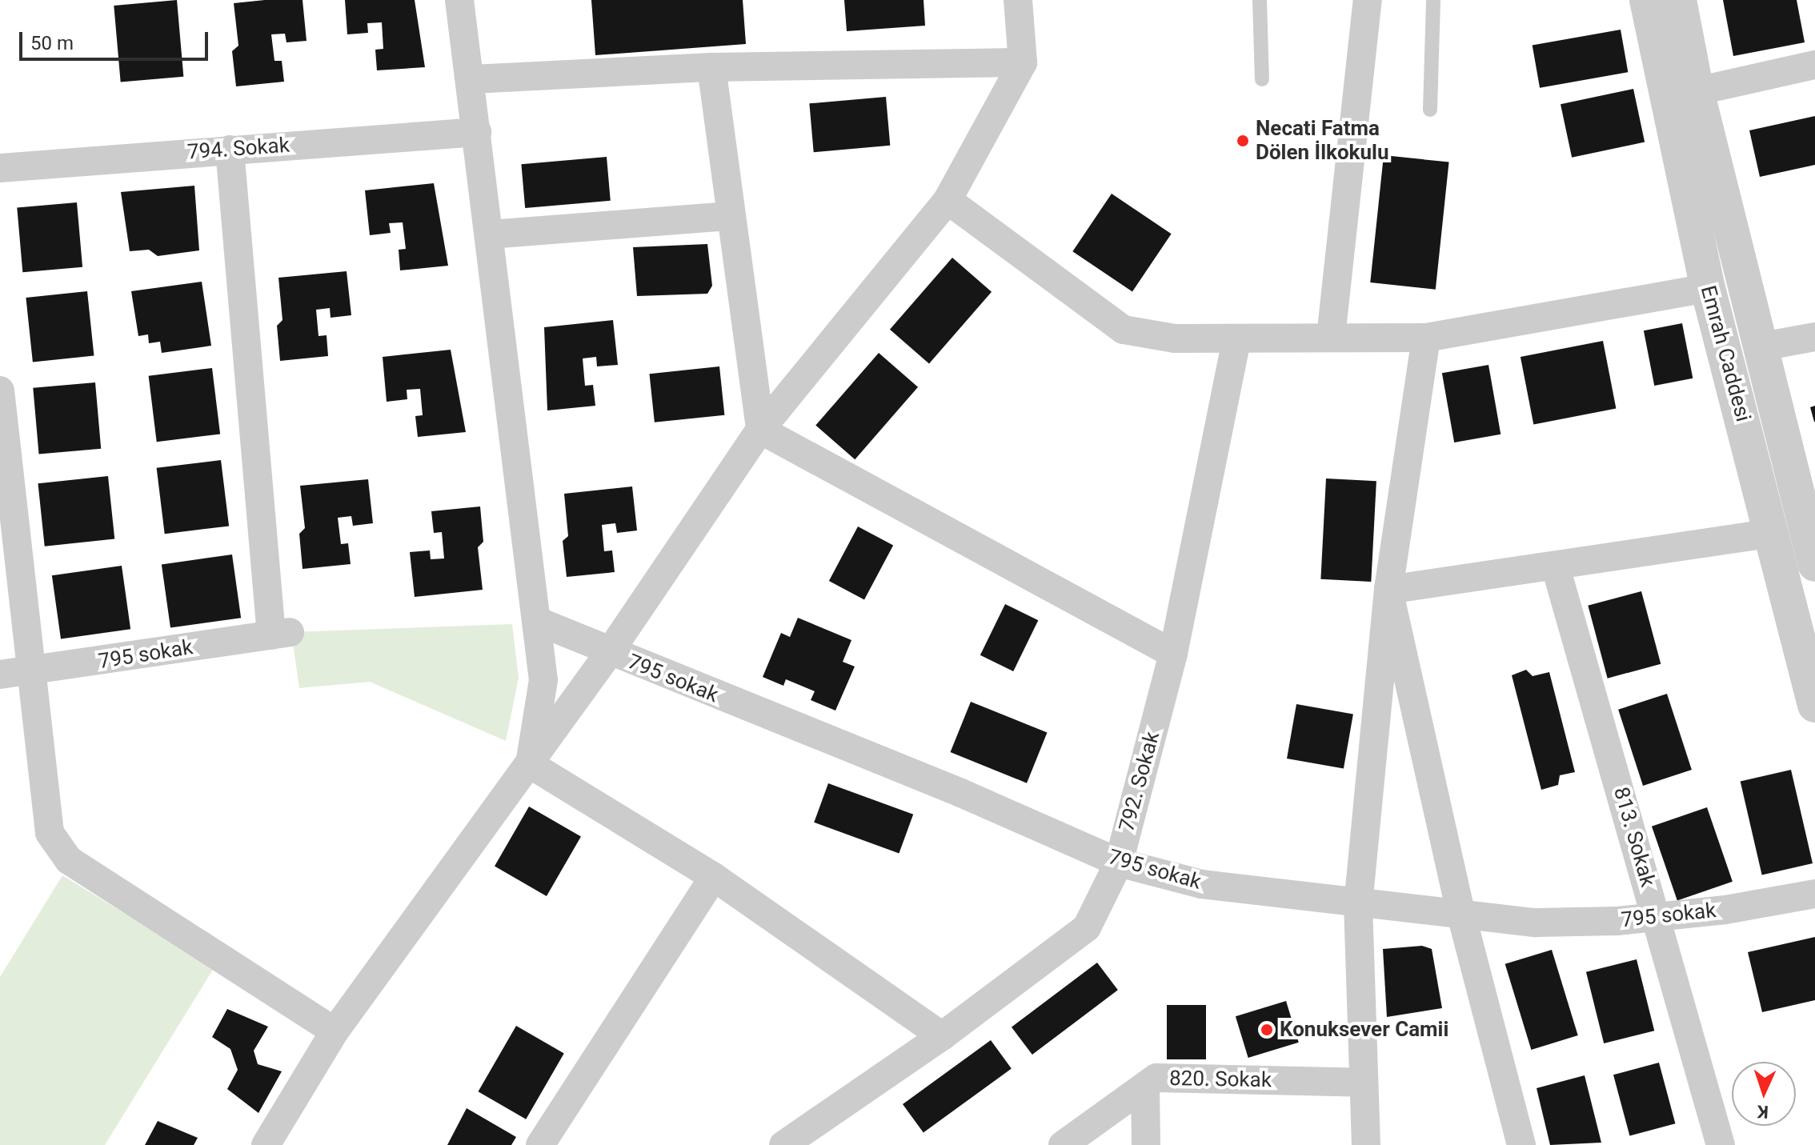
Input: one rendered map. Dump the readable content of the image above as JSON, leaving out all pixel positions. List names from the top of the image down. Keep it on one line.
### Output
{"streets":{"street":["794. Sokak","Emrah Caddesi","795 sokak","792. Sokak","813. Sokak","820. Sokak"]},"crossings":[["794. Sokak","795 sokak"],["795 sokak","792. Sokak"],["795 sokak","813. Sokak"]],"places":["Necati Fatma Dölen İlkokulu","Konuksever Camii"],"scale_bar":"50 m","north":"bottom"}
